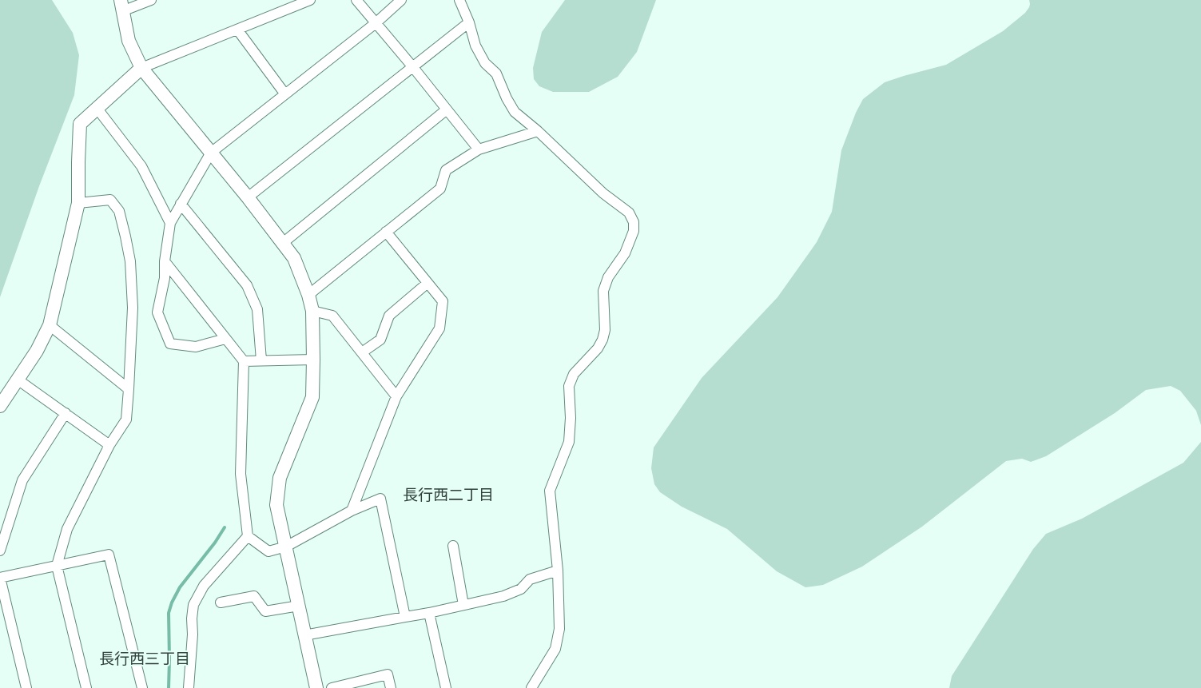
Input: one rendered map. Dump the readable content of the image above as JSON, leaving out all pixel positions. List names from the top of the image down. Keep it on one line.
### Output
{"districts":["長行西二丁目","長行西三丁目"]}
